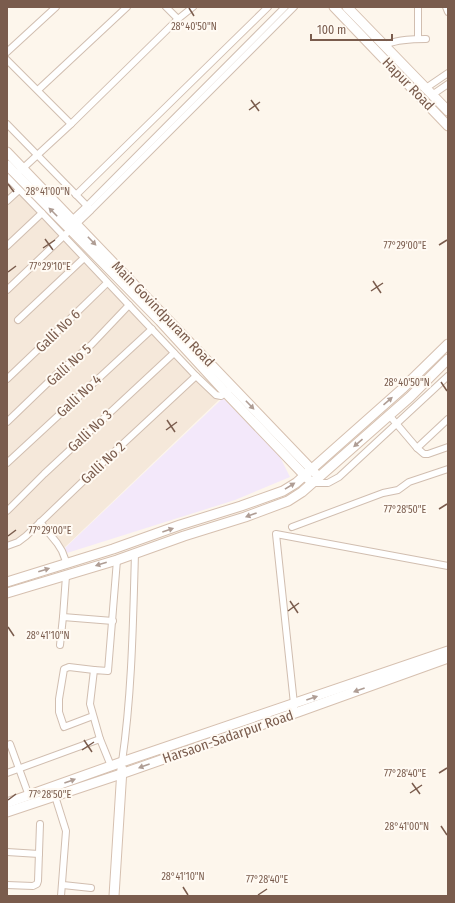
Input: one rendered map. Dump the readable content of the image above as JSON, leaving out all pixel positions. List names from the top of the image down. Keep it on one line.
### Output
{"streets":{"street":["Hapur Road","Main Govindpuram Road","Galli No 6","Galli No 5","Galli No 4","Galli No 3","Galli No 2","Harsaon-Sadarpur Road"]},"scale_bar":"100 m","coordinates":["28°40'50\"N","28°41'00\"N","77°29'00\"E","77°29'10\"E","77°28'50\"E","28°41'10\"N","77°28'40\"E"]}
